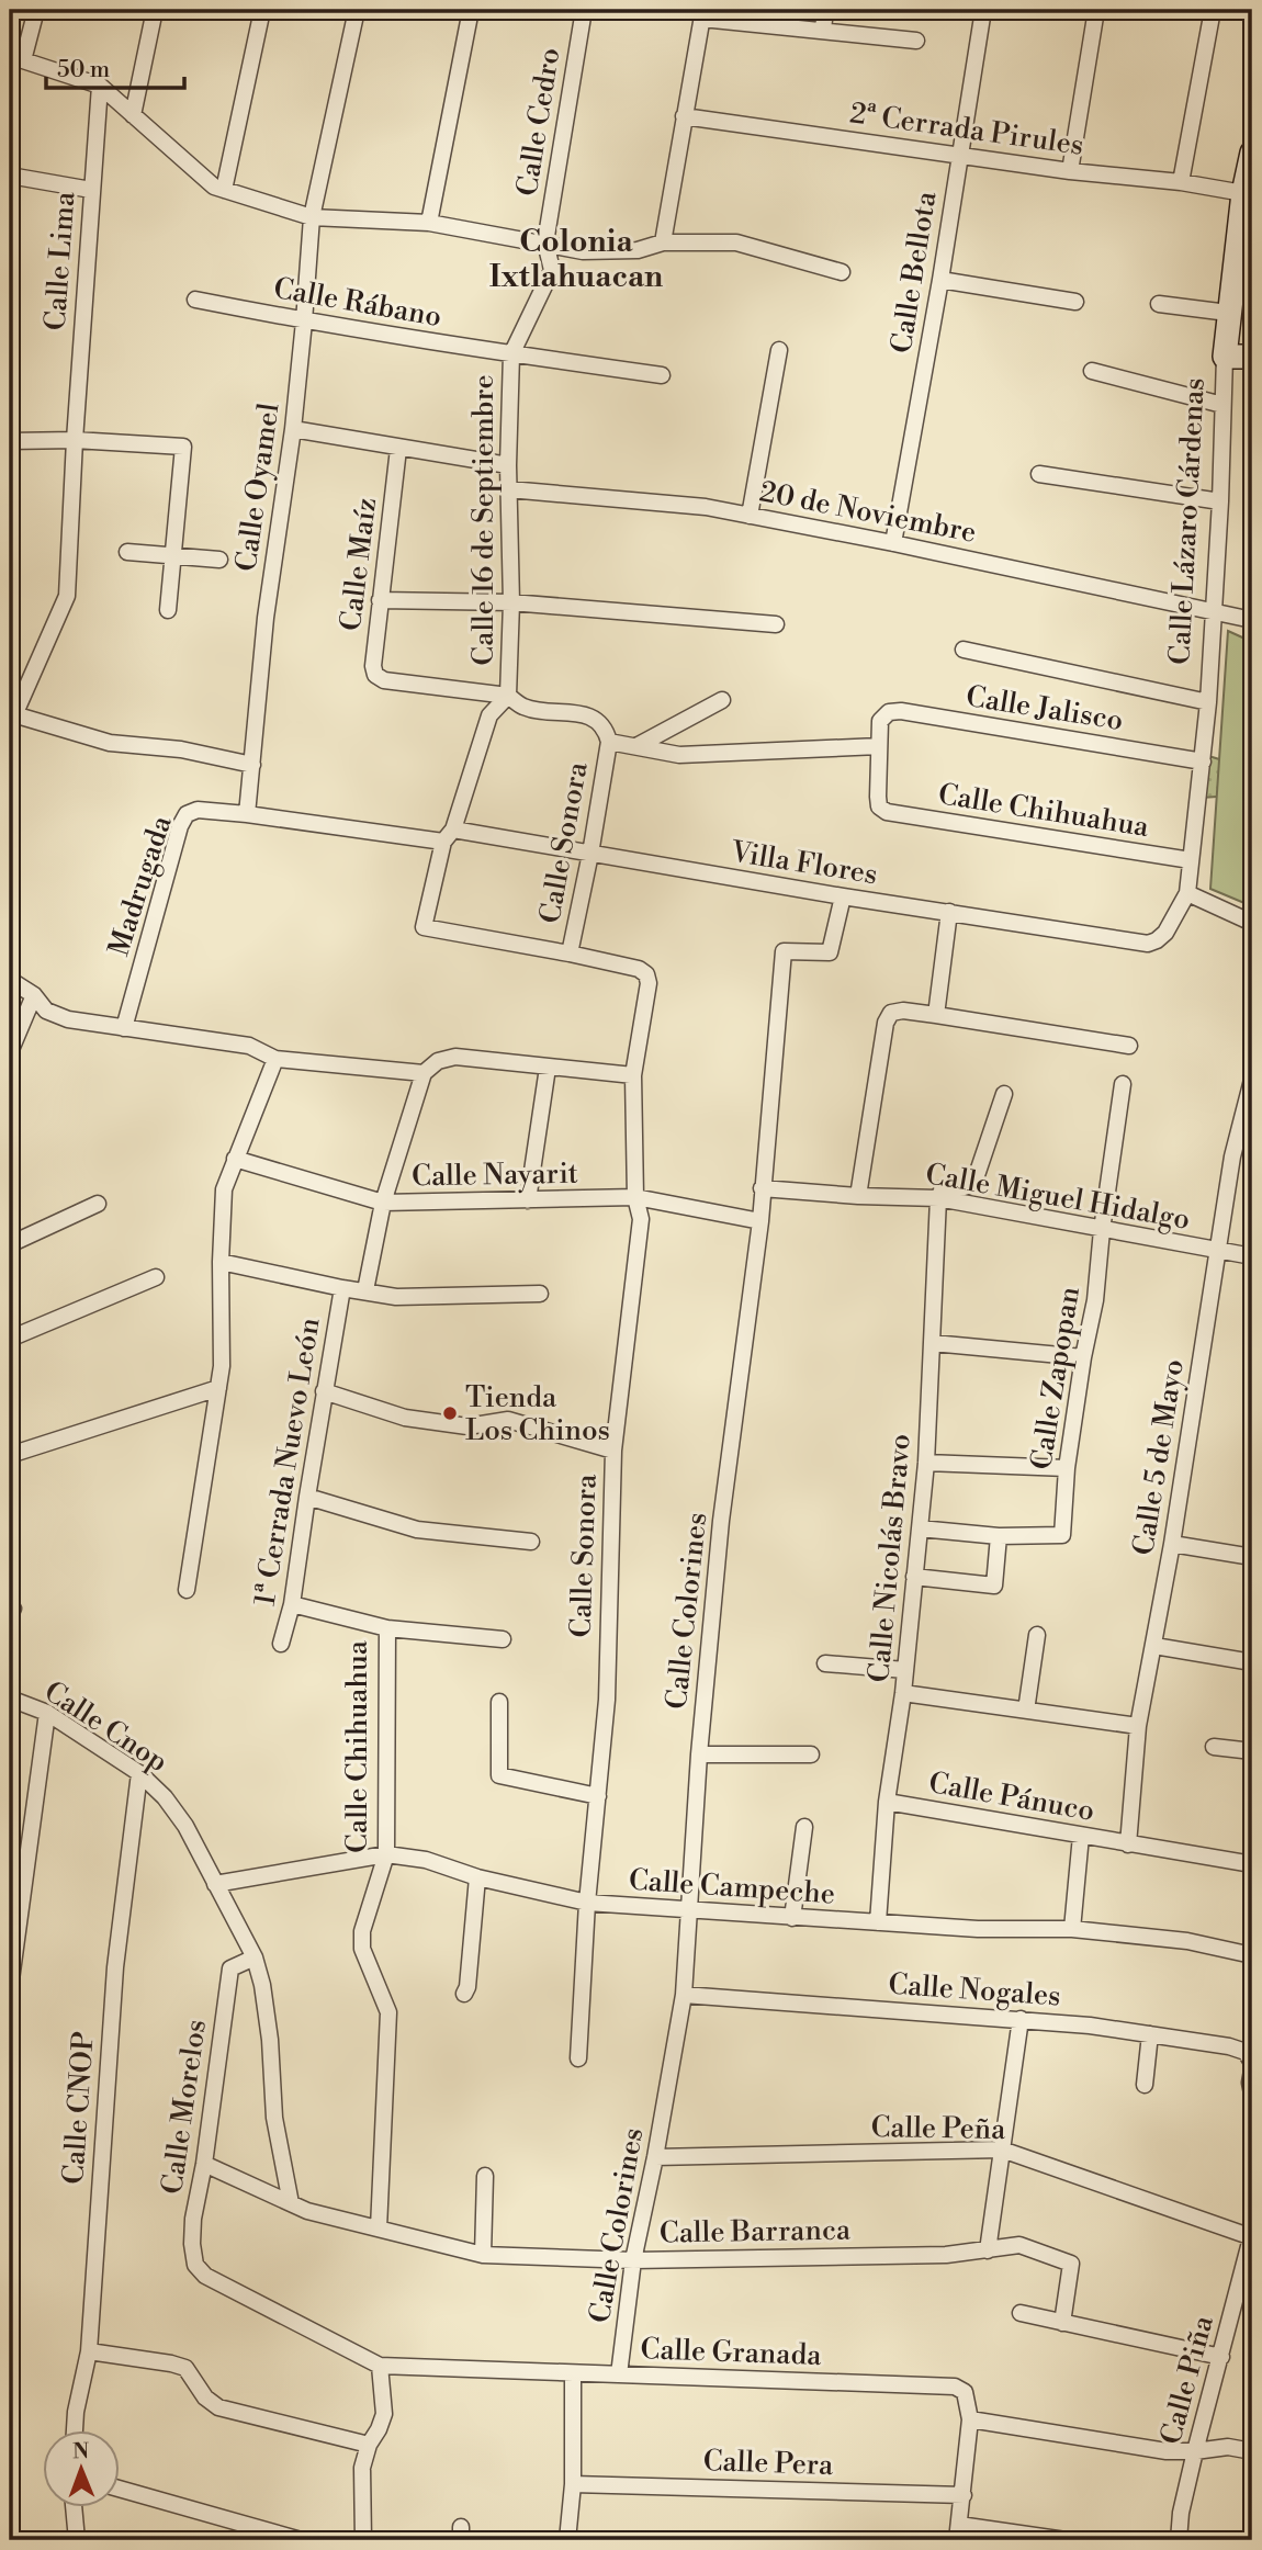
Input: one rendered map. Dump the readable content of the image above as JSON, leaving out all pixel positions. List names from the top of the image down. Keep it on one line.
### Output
{"streets":{"street":["Calle Cedro","2ª Cerrada Pirules","Calle Lima","Calle Bellota","Calle Rábano","Calle Oyamel","20 de Noviembre","Calle 16 de Septiembre","Calle Lázaro Cárdenas","Calle Maíz","Calle Jalisco","Calle Chihuahua","Calle Sonora","Villa Flores","Madrugada","Calle Nayarit","Calle Miguel Hidalgo","Calle Zapopan","Calle 5 de Mayo","1ª Cerrada Nuevo León","Calle Nicolás Bravo","Calle Colorines","Calle Cnop","Calle Pánuco","Calle Campeche","Calle Nogales","Calle Morelos","Calle CNOP","Calle Peña","Calle Barranca","Calle Granada","Calle Piña","Calle Pera"]},"crossings":[["Calle Cedro","Calle 16 de Septiembre"],["2ª Cerrada Pirules","Calle Bellota"],["2ª Cerrada Pirules","Calle Lázaro Cárdenas"],["Calle Bellota","20 de Noviembre"],["Calle Rábano","Calle Oyamel"],["Calle Rábano","Calle 16 de Septiembre"],["Calle Oyamel","Villa Flores"],["Calle Oyamel","Madrugada"],["20 de Noviembre","Calle 16 de Septiembre"],["20 de Noviembre","Calle Lázaro Cárdenas"],["Calle 16 de Septiembre","Calle Maíz"],["Calle 16 de Septiembre","Calle Sonora"],["Calle 16 de Septiembre","Villa Flores"],["Calle Lázaro Cárdenas","Calle Jalisco"],["Calle Lázaro Cárdenas","Calle Chihuahua"],["Calle Lázaro Cárdenas","Villa Flores"],["Calle Jalisco","Calle Chihuahua"],["Calle Chihuahua","1ª Cerrada Nuevo León"],["Calle Chihuahua","Calle Campeche"],["Calle Chihuahua","Calle Barranca"],["Calle Sonora","Villa Flores"],["Calle Sonora","Calle Nayarit"],["Calle Sonora","Calle Campeche"],["Villa Flores","Madrugada"],["Villa Flores","Calle Colorines"],["Calle Nayarit","Calle Colorines"],["Calle Miguel Hidalgo","Calle Zapopan"],["Calle Miguel Hidalgo","Calle 5 de Mayo"],["Calle Miguel Hidalgo","Calle Nicolás Bravo"],["Calle Miguel Hidalgo","Calle Colorines"],["Calle 5 de Mayo","Calle Pánuco"],["Calle Nicolás Bravo","Calle Pánuco"],["Calle Nicolás Bravo","Calle Campeche"],["Calle Colorines","Calle Campeche"],["Calle Colorines","Calle Nogales"],["Calle Colorines","Calle Peña"],["Calle Colorines","Calle Barranca"],["Calle Colorines","Calle Granada"],["Calle Cnop","Calle Campeche"],["Calle Cnop","Calle CNOP"],["Calle Morelos","Calle Barranca"],["Calle Morelos","Calle Granada"],["Calle Peña","Calle Piña"]],"districts":["Colonia Ixtlahuacan"],"places":["Tienda Los Chinos"],"scale_bar":"50 m","north":"top"}
